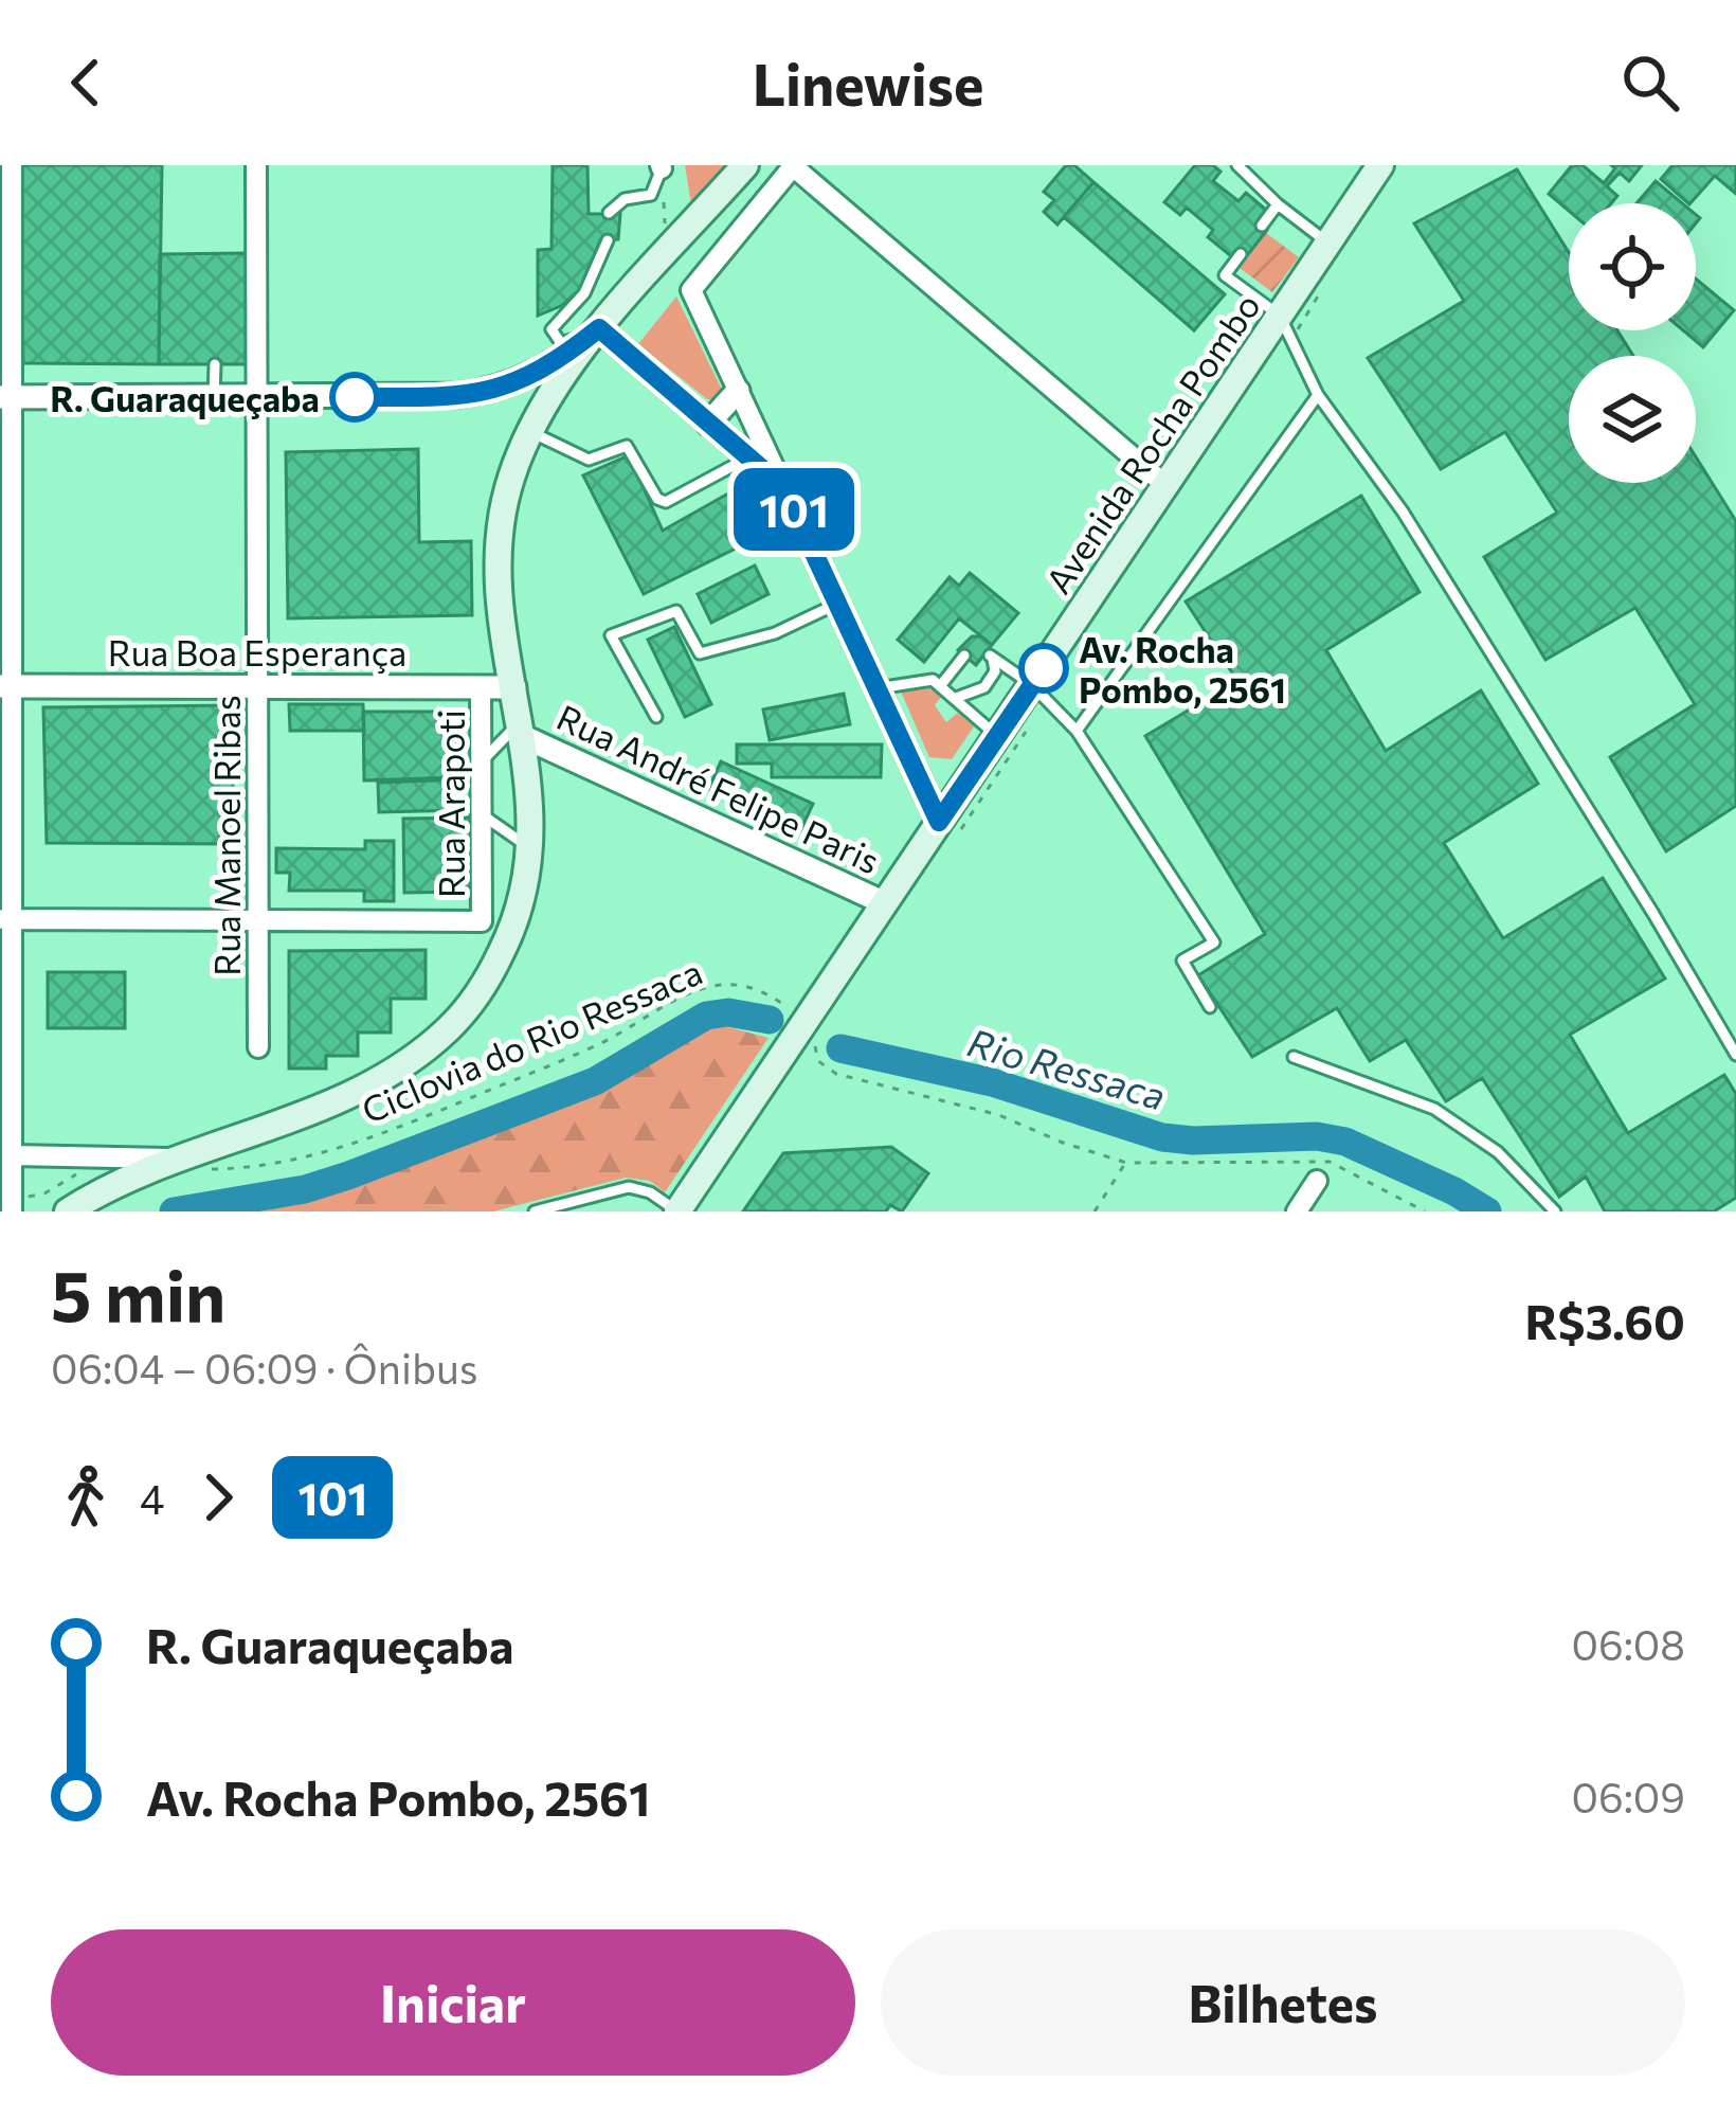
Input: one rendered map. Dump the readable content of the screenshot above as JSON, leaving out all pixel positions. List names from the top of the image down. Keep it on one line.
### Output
{"streets":{"main road":["Avenida Rocha Pombo"],"street":["Rua Boa Esperança","Rua André Felipe Paris","Rua Arapoti","Rua Manoel Ribas"],"path":["Ciclovia do Rio Ressaca"]},"crossings":[["Avenida Rocha Pombo","Rua André Felipe Paris"],["Avenida Rocha Pombo","Ciclovia do Rio Ressaca"],["Rua Boa Esperança","Rua Arapoti"],["Rua Boa Esperança","Rua Manoel Ribas"],["Rua Arapoti","Rua Manoel Ribas"]],"water":["Rio Ressaca"],"places":["R. Guaraqueçaba","Av. Rocha Pombo, 2561"],"lines":["bus line 101"],"page":{"header":"Linewise","on_map":"101","heading":["5 min","06:04 – 06:09 · Ônibus","R$3.60"],"legs":["4","101"],"list":[{"name":"R. Guaraqueçaba","value":"06:08"},{"name":"Av. Rocha Pombo, 2561","value":"06:09"}],"buttons":["Iniciar","Bilhetes"]}}
